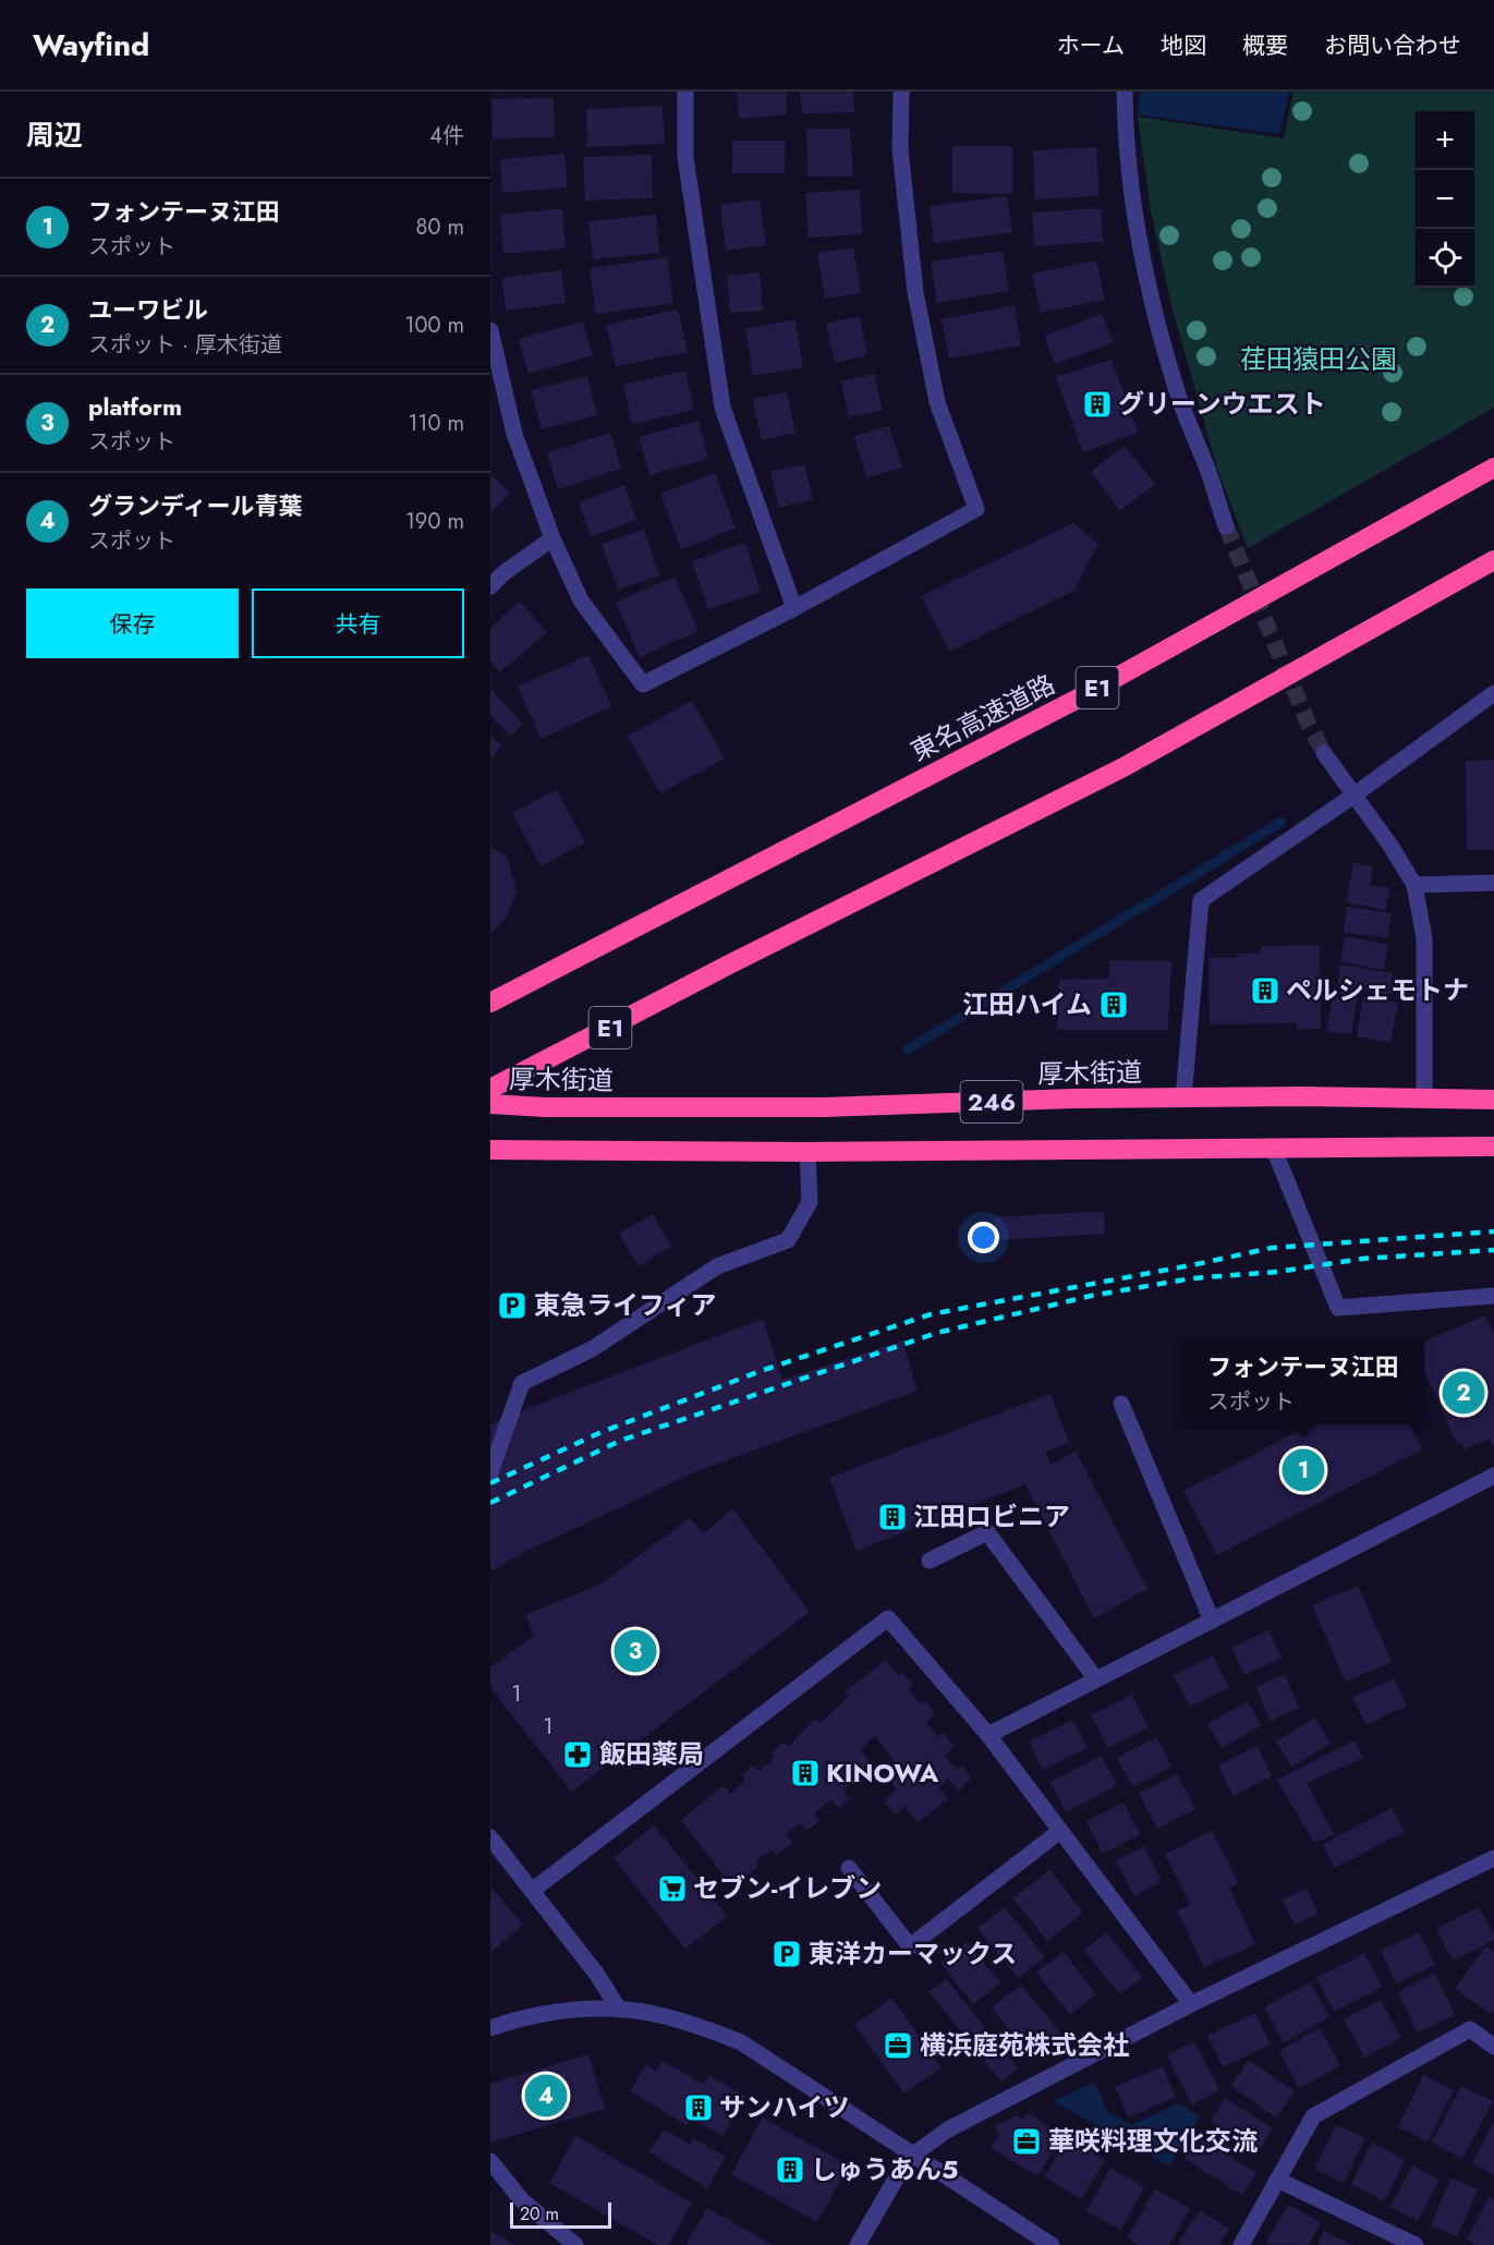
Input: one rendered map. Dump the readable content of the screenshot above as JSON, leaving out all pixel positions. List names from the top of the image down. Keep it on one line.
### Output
{"streets":{"highway":["E1","東名高速道路","厚木街道","246"]},"parks":["荏田猿田公園"],"places":{"building":["グリーンウエスト","ペルシェモトナ","江田ハイム","江田ロビニア","KINOWA","サンハイツ","しゅうあん5"],"parking":["東急ライフィア","東洋カーマックス"],"pharmacy":["飯田薬局"],"supermarket":["セブン-イレブン"],"office":["横浜庭苑株式会社","華咲料理文化交流"]},"house_numbers":["1","1"],"scale_bar":"20 m","page":{"header":"Wayfind","nav":["ホーム","地図","概要","お問い合わせ"],"heading":["周辺","4件"],"map_buttons":["+","−"],"list":[{"mark":"1","name":"フォンテーヌ江田","note":"スポット","value":"80 m"},{"mark":"2","name":"ユーワビル","note":"スポット · 厚木街道","value":"100 m"},{"mark":"3","name":"platform","note":"スポット","value":"110 m"},{"mark":"4","name":"グランディール青葉","note":"スポット","value":"190 m"}],"buttons":["保存","共有"],"popup":["フォンテーヌ江田","スポット"],"pins":["2","1","3","4"],"scale":"20 m"}}
